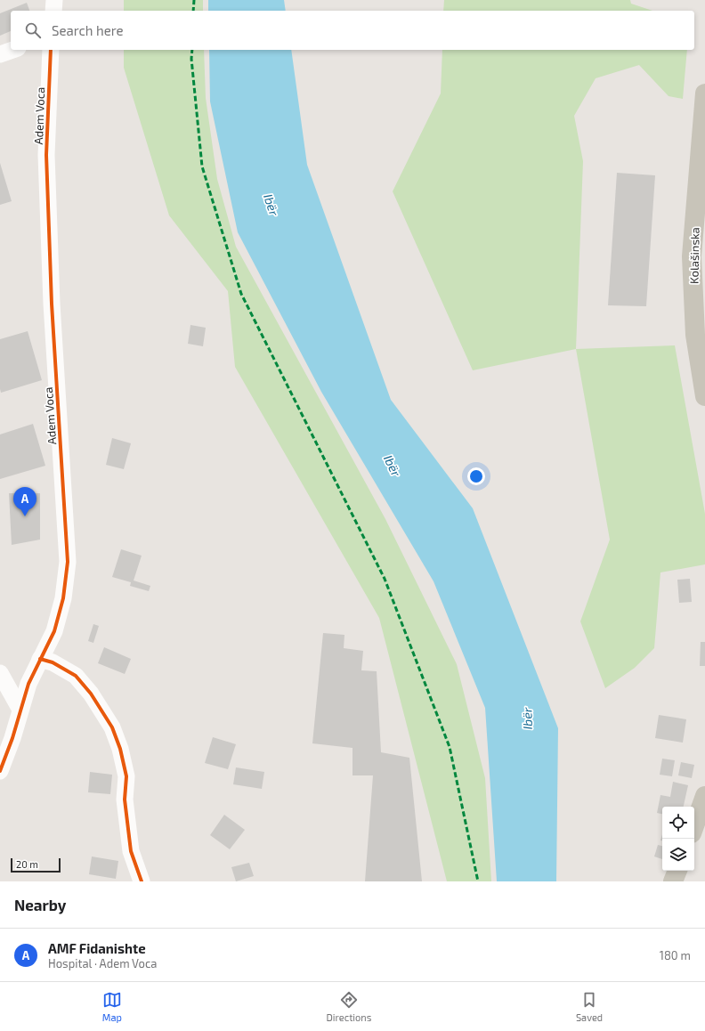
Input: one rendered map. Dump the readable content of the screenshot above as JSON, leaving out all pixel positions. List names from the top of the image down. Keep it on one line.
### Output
{"streets":{"main road":["Kolašinska"],"street":["Adem Voca"]},"water":["Ibër"],"scale_bar":"20 m","page":{"search":"Search here","pins":"A","scale":"20 m","heading":"Nearby","list":[{"mark":"A","name":"AMF Fidanishte","note":"Hospital · Adem Voca","value":"180 m"}],"nav":["Map","Directions","Saved"]}}
